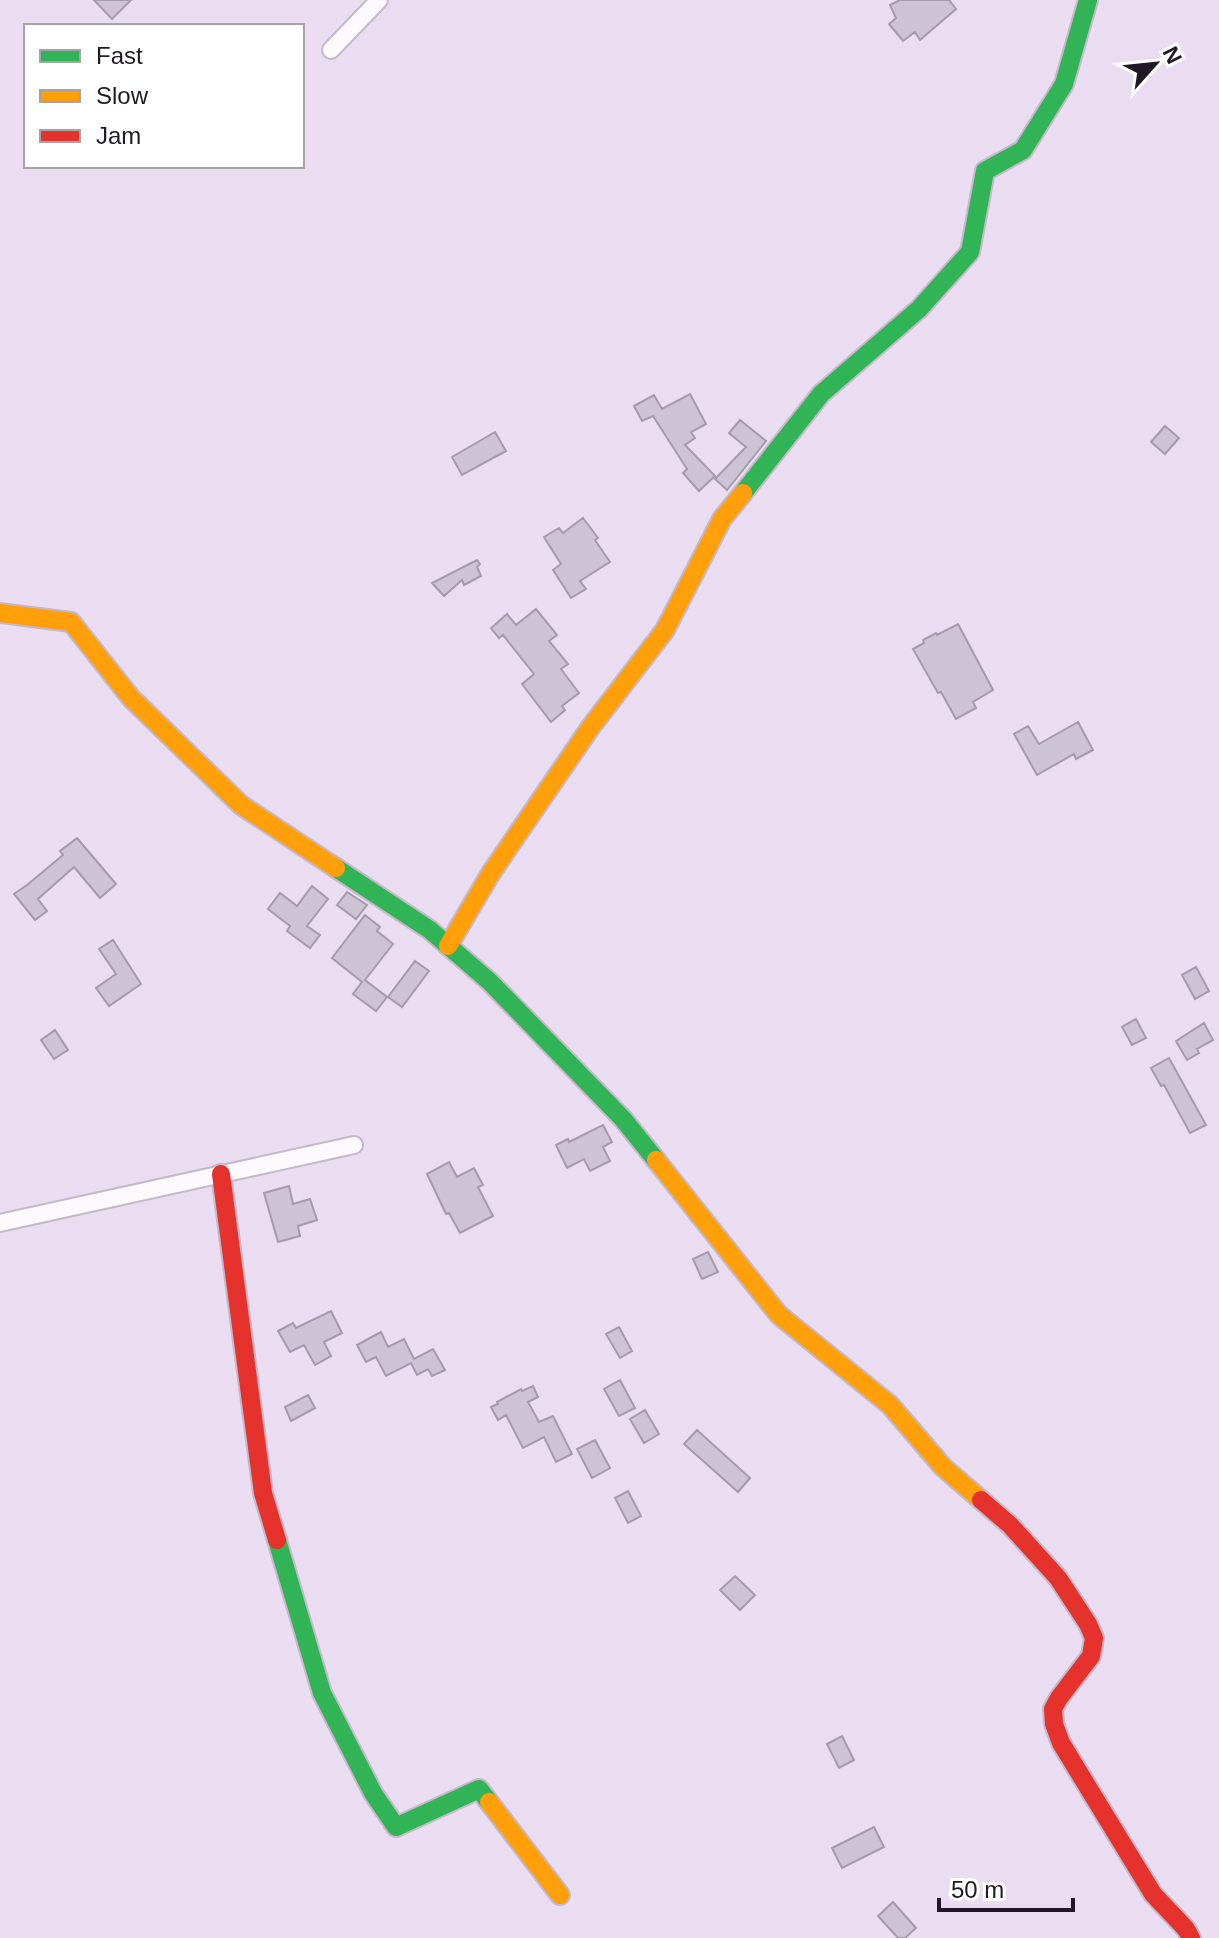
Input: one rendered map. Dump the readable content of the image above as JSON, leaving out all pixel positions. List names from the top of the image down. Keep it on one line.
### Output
{"legend":["Fast","Slow","Jam"],"scale_bar":"50 m","north":"top right"}
